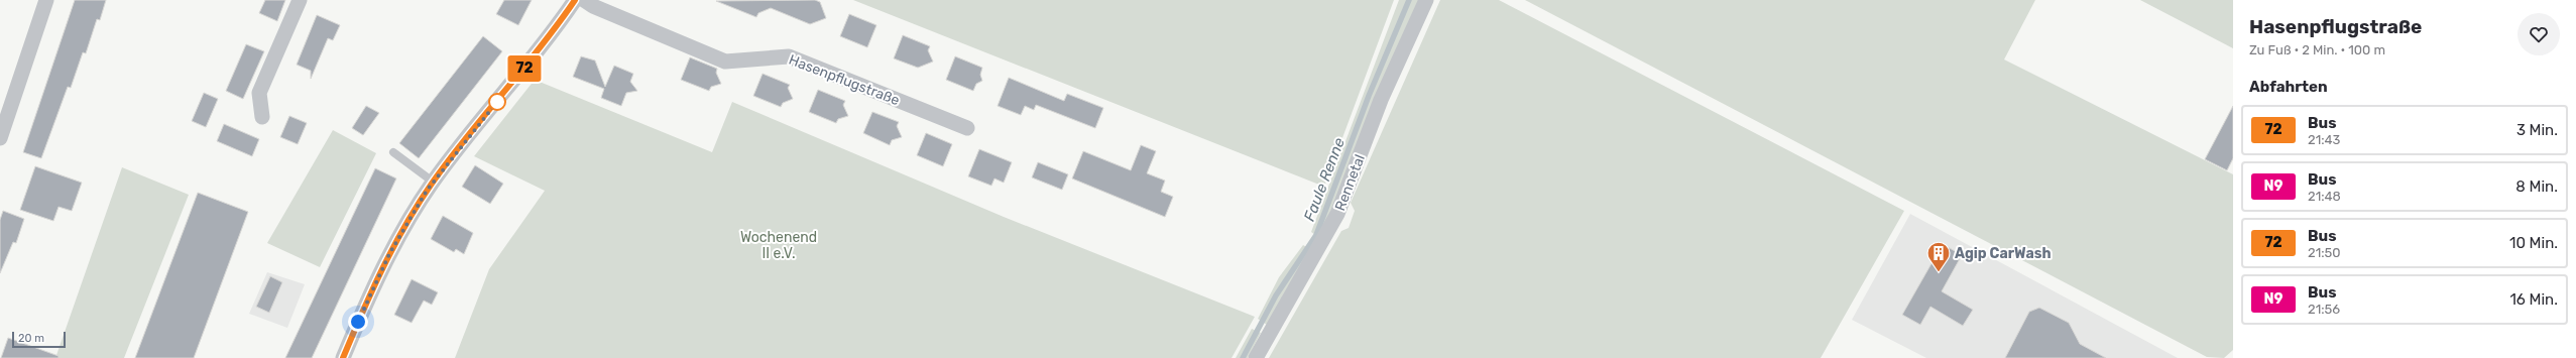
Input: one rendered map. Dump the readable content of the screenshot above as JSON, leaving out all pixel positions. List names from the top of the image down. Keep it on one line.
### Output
{"streets":{"street":["Hasenpflugstraße","Rennetal"]},"water":["Faule Renne"],"parks":["Wochenend II e.V."],"places":{"building":["Agip CarWash"]},"lines":["bus line 72"],"scale_bar":"20 m","page":{"on_map":"72","heading":[["Hasenpflugstraße","Zu Fuß · 2 Min. · 100 m"],"Abfahrten"],"list":[{"mark":"72","name":"Bus","note":"21:43","value":"3 Min."},{"mark":"N9","name":"Bus","note":"21:48","value":"8 Min."},{"mark":"72","name":"Bus","note":"21:50","value":"10 Min."},{"mark":"N9","name":"Bus","note":"21:56","value":"16 Min."}],"scale":"20 m"}}
